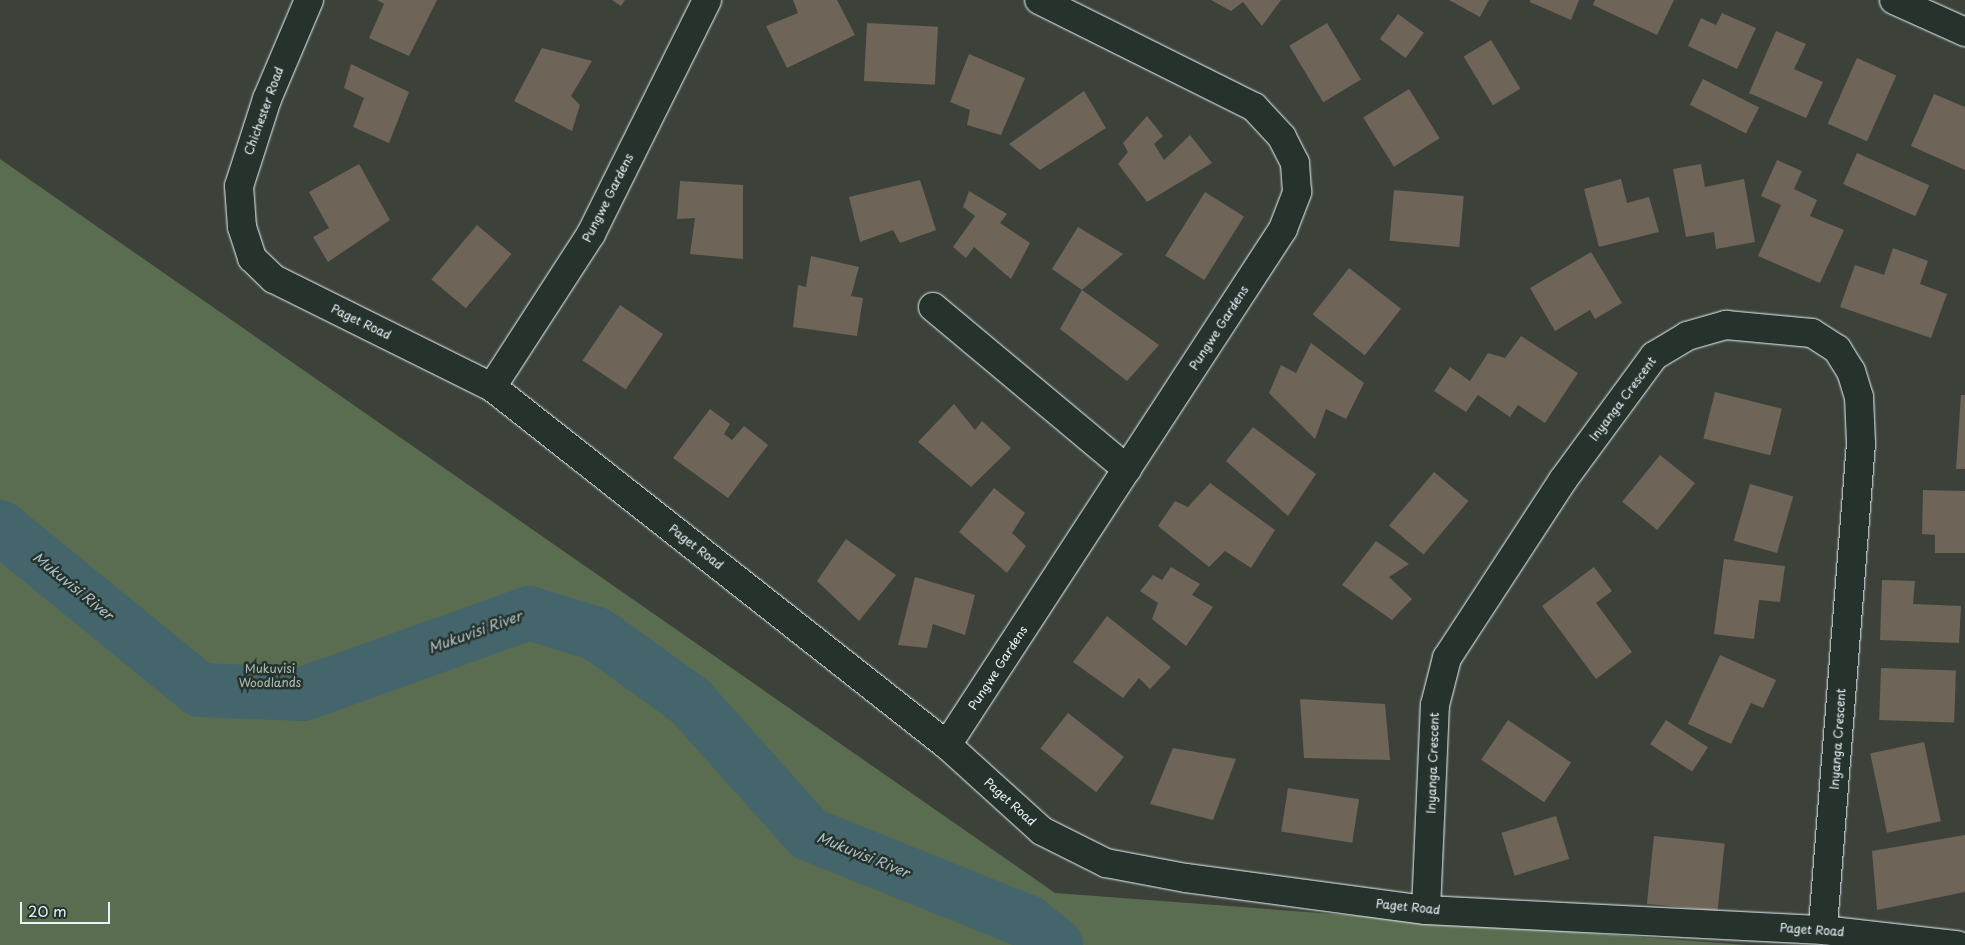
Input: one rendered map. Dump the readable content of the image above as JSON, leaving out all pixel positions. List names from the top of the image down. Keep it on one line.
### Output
{"streets":{"street":["Chichester Road","Pungwe Gardens","Paget Road","Inyanga Crescent"]},"crossings":[["Chichester Road","Paget Road"],["Pungwe Gardens","Paget Road"],["Paget Road","Inyanga Crescent"]],"water":["Mukuvisi River"],"parks":["Mukuvisi Woodlands"],"scale_bar":"20 m"}
